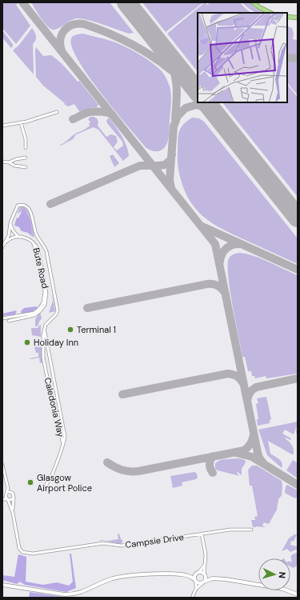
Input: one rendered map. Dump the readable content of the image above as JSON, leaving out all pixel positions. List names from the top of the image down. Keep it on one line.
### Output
{"streets":{"street":["Bute Road","Caledonia Way","Campsie Drive"]},"places":["Terminal 1","Holiday Inn","Glasgow Airport Police"],"north":"right"}
